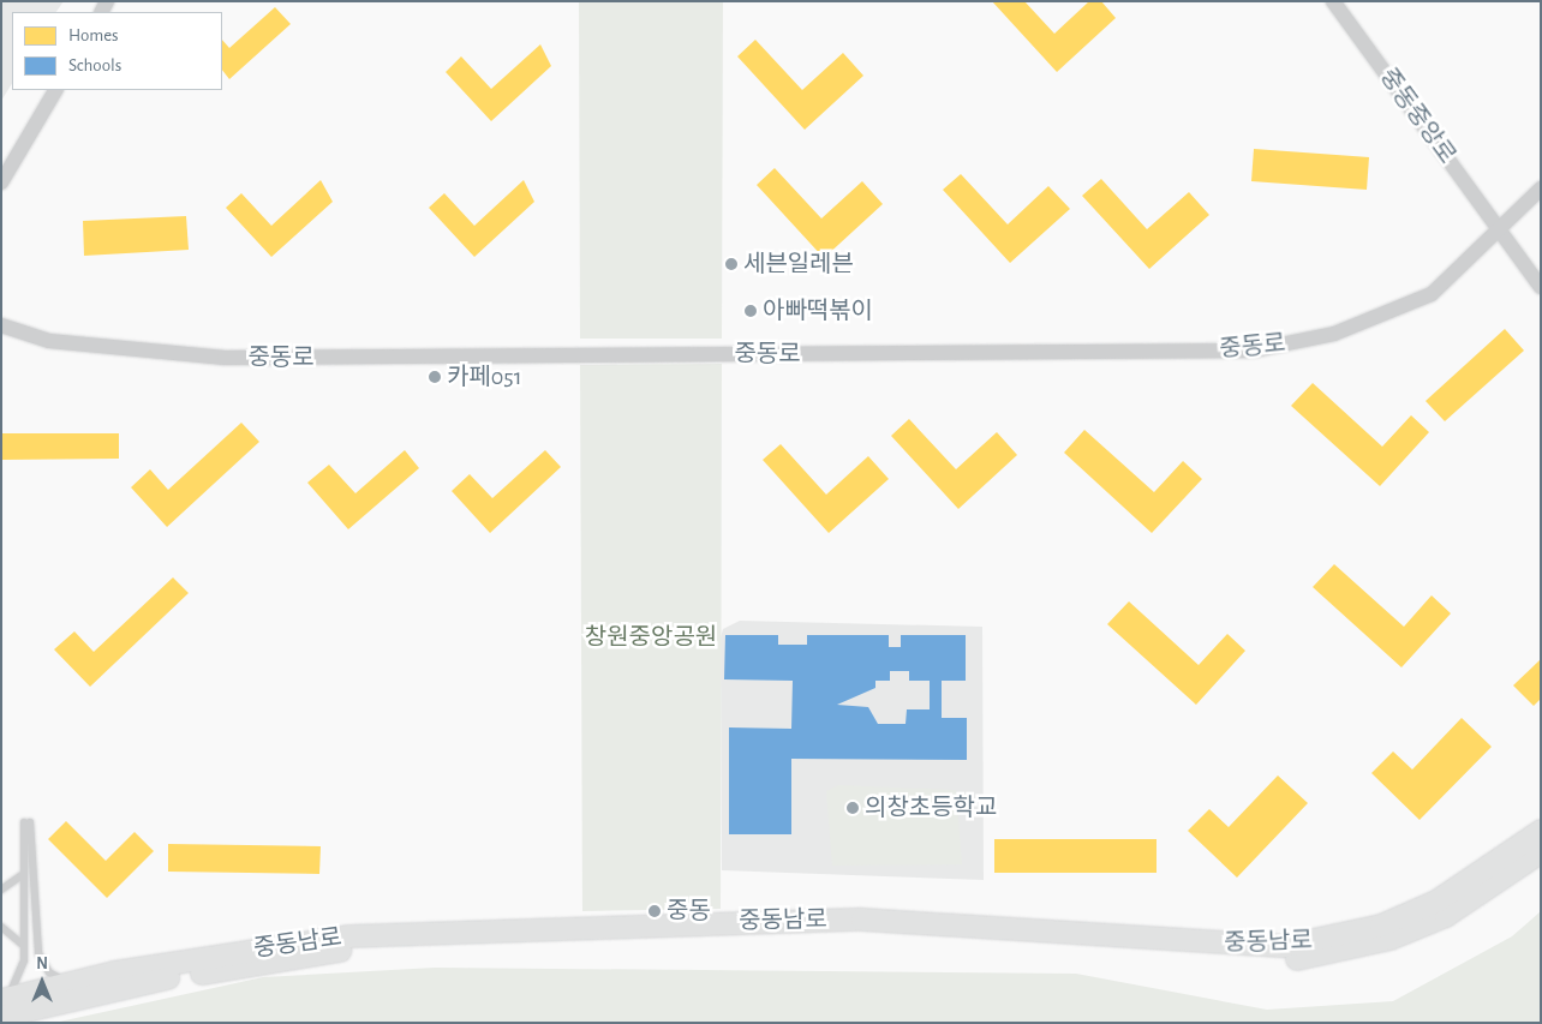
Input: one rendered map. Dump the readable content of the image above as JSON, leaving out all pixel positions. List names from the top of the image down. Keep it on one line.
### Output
{"streets":{"street":["중동중앙로","중동로","중동남로"]},"crossings":[["중동중앙로","중동로"]],"parks":["창원중앙공원"],"places":["세븐일레븐","아빠떡볶이","카페051","의창초등학교","중동"],"legend":["Homes","Schools"],"north":"top"}
